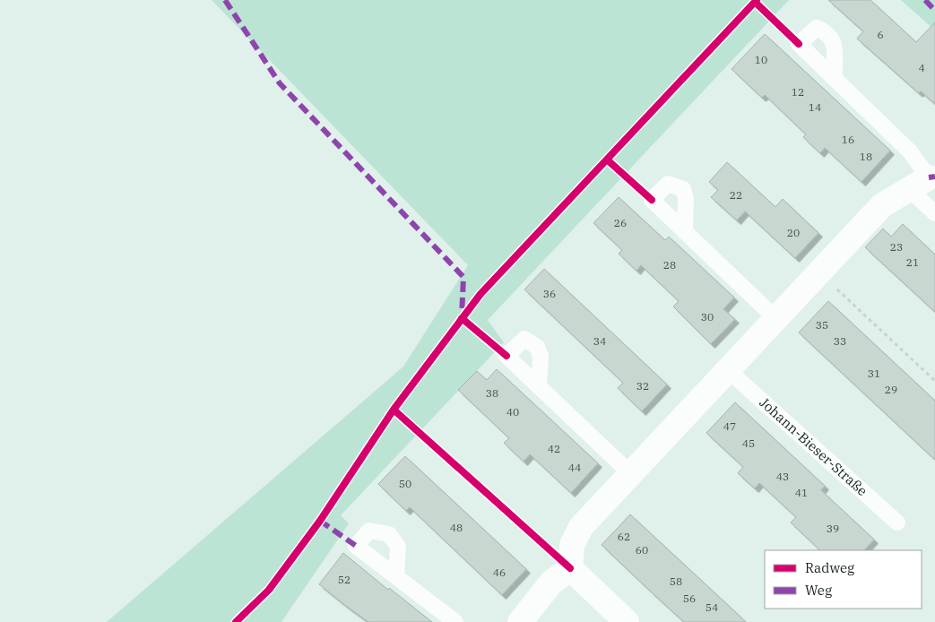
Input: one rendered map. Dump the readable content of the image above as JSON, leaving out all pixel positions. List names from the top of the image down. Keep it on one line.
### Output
{"streets":{"lane":["Johann-Bieser-Straße"]},"house_numbers":["6","10","4","12","14","16","18","22","26","20","23","21","28","36","30","35","34","33","31","32","29","38","40","47","45","42","44","43","50","41","48","39","62","60","46","52","58","56","54"],"legend":["Radweg","Weg"]}
